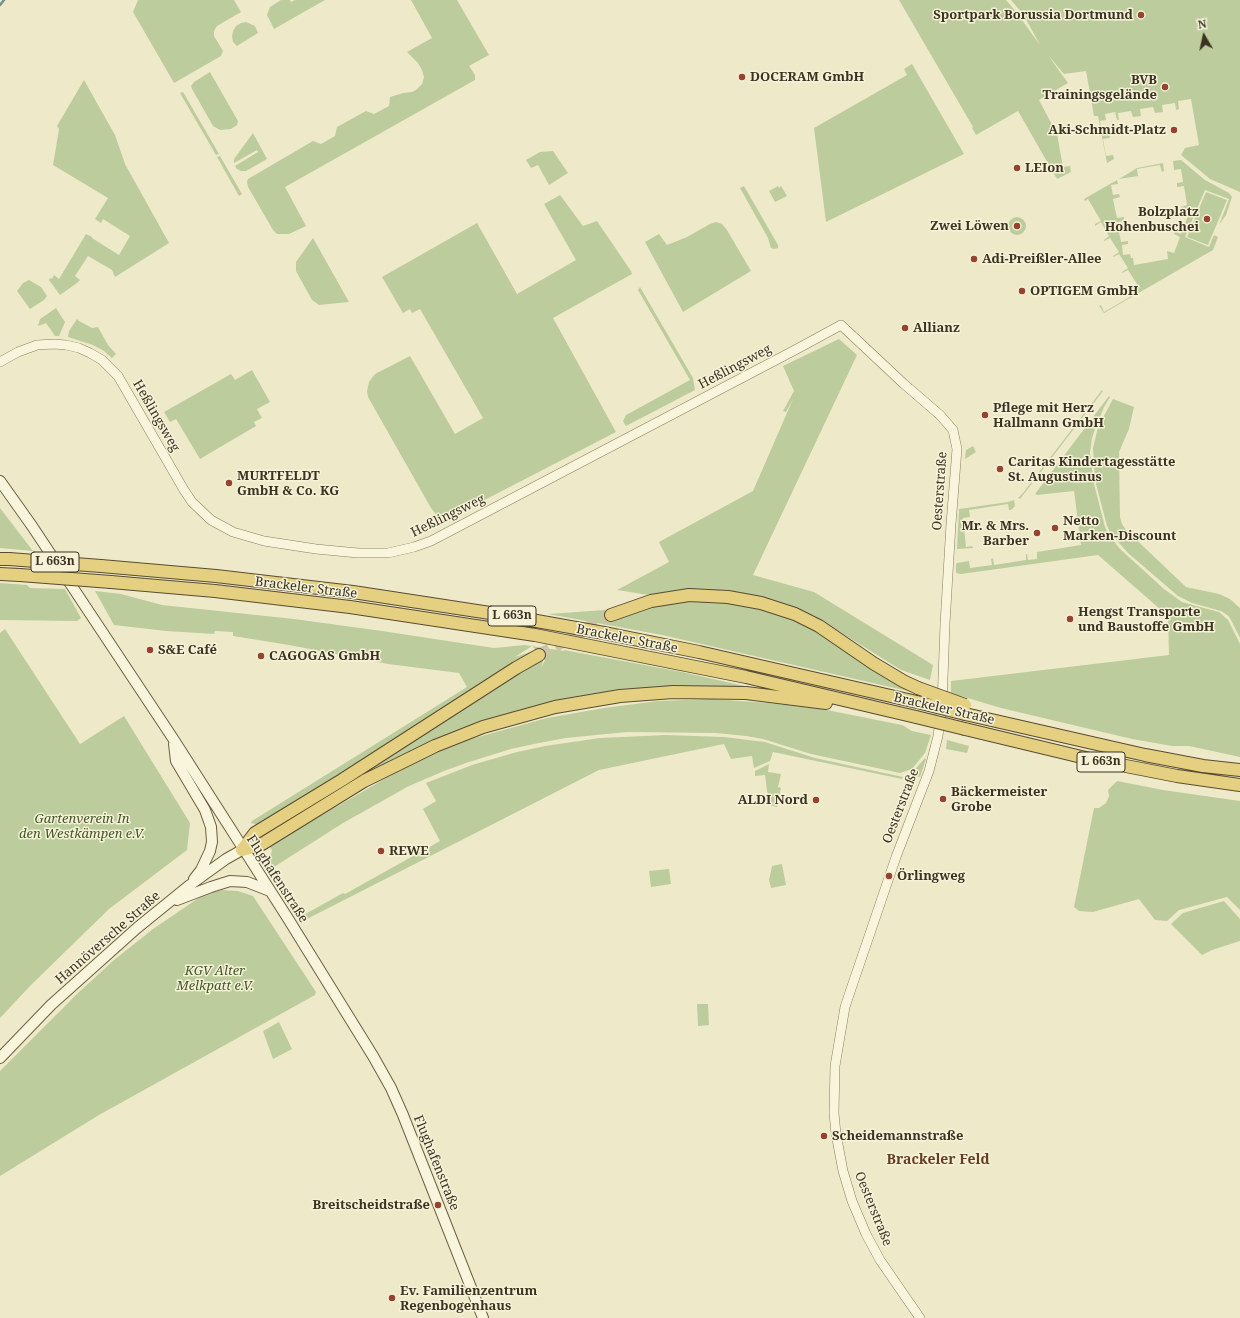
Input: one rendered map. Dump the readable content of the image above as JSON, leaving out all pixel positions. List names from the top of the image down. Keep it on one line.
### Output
{"streets":{"highway":["L 663n","Brackeler Straße"],"main road":["Flughafenstraße","Hannöversche Straße"],"street":["Heßlingsweg","Oesterstraße"]},"crossings":[["Heßlingsweg","Oesterstraße"],["L 663n","Brackeler Straße"],["Flughafenstraße","Hannöversche Straße"]],"districts":["Brackeler Feld"],"parks":["Gartenverein In den Westkämpen e.V.","KGV Alter Melkpatt e.V."],"places":["Sportpark Borussia Dortmund","DOCERAM GmbH","BVB Trainingsgelände","Aki-Schmidt-Platz","LEIon","Bolzplatz Hohenbuschei","Zwei Löwen","Adi-Preißler-Allee","OPTIGEM GmbH","Allianz","Pflege mit Herz Hallmann GmbH","Caritas Kindertagesstätte St. Augustinus","MURTFELDT GmbH & Co. KG","Netto Marken-Discount","Mr. & Mrs. Barber","Hengst Transporte und Baustoffe GmbH","S&E Café","CAGOGAS GmbH","Bäckermeister Grobe","ALDI Nord","REWE","Örlingweg","Scheidemannstraße","Breitscheidstraße","Ev. Familienzentrum Regenbogenhaus"],"north":"top"}
